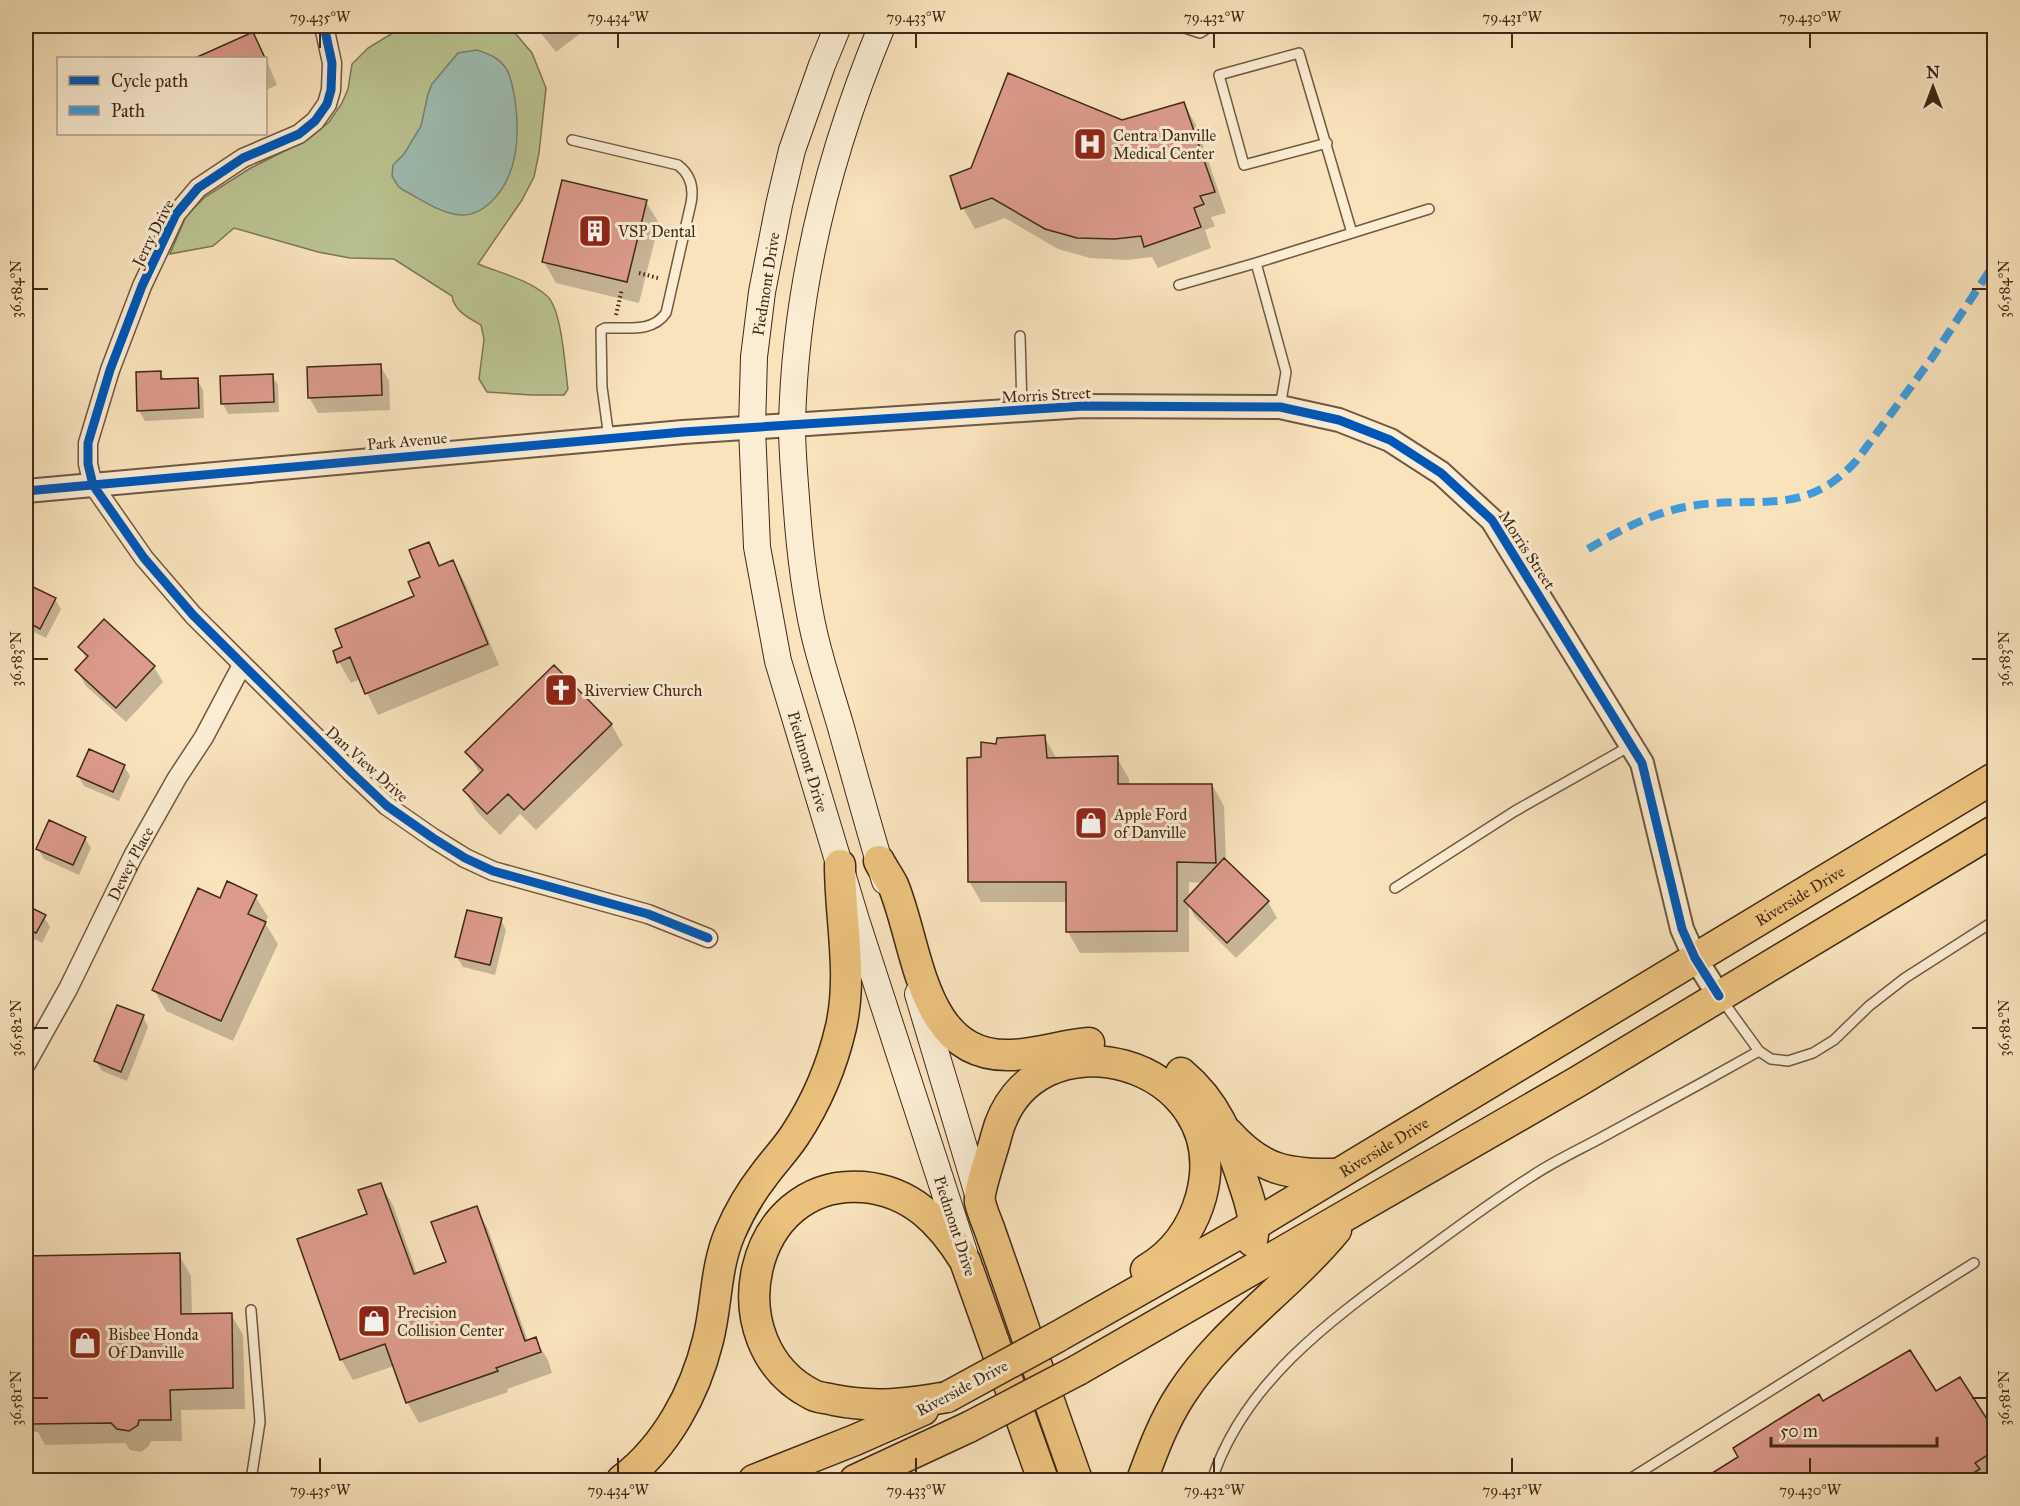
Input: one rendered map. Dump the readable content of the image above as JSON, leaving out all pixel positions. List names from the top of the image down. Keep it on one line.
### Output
{"streets":{"main road":["Piedmont Drive","Riverside Drive"],"street":["Jerry Drive","Morris Street","Park Avenue","Dan View Drive","Dewey Place"]},"crossings":[["Jerry Drive","Park Avenue"],["Jerry Drive","Dan View Drive"],["Piedmont Drive","Morris Street"],["Piedmont Drive","Park Avenue"],["Morris Street","Park Avenue"],["Morris Street","Riverside Drive"],["Park Avenue","Dan View Drive"],["Dan View Drive","Dewey Place"]],"places":{"hospital":["Centra Danville Medical Center"],"building":["VSP Dental"],"church":["Riverview Church"],"shop":["Apple Ford of Danville","Precision Collision Center","Bisbee Honda Of Danville"]},"legend":["Cycle path","Path"],"scale_bar":"50 m","north":"top","coordinates":["79.435°W","79.434°W","79.433°W","79.432°W","79.431°W","79.430°W","36.584°N","36.583°N","36.582°N","36.581°N"]}
